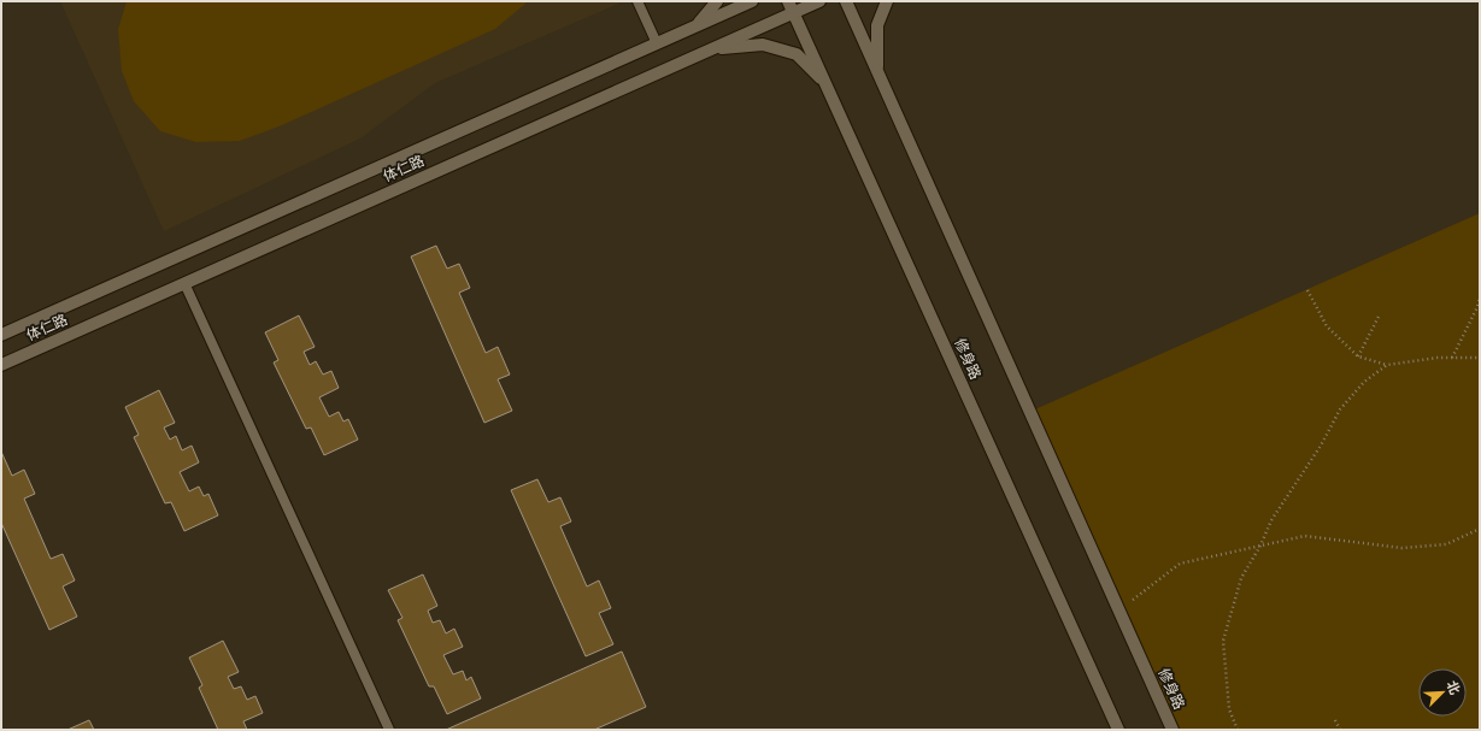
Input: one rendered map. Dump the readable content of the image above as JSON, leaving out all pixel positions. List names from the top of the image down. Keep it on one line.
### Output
{"streets":{"street":["体仁路","修身路"]},"crossings":[["体仁路","修身路"]],"north":"top right"}
